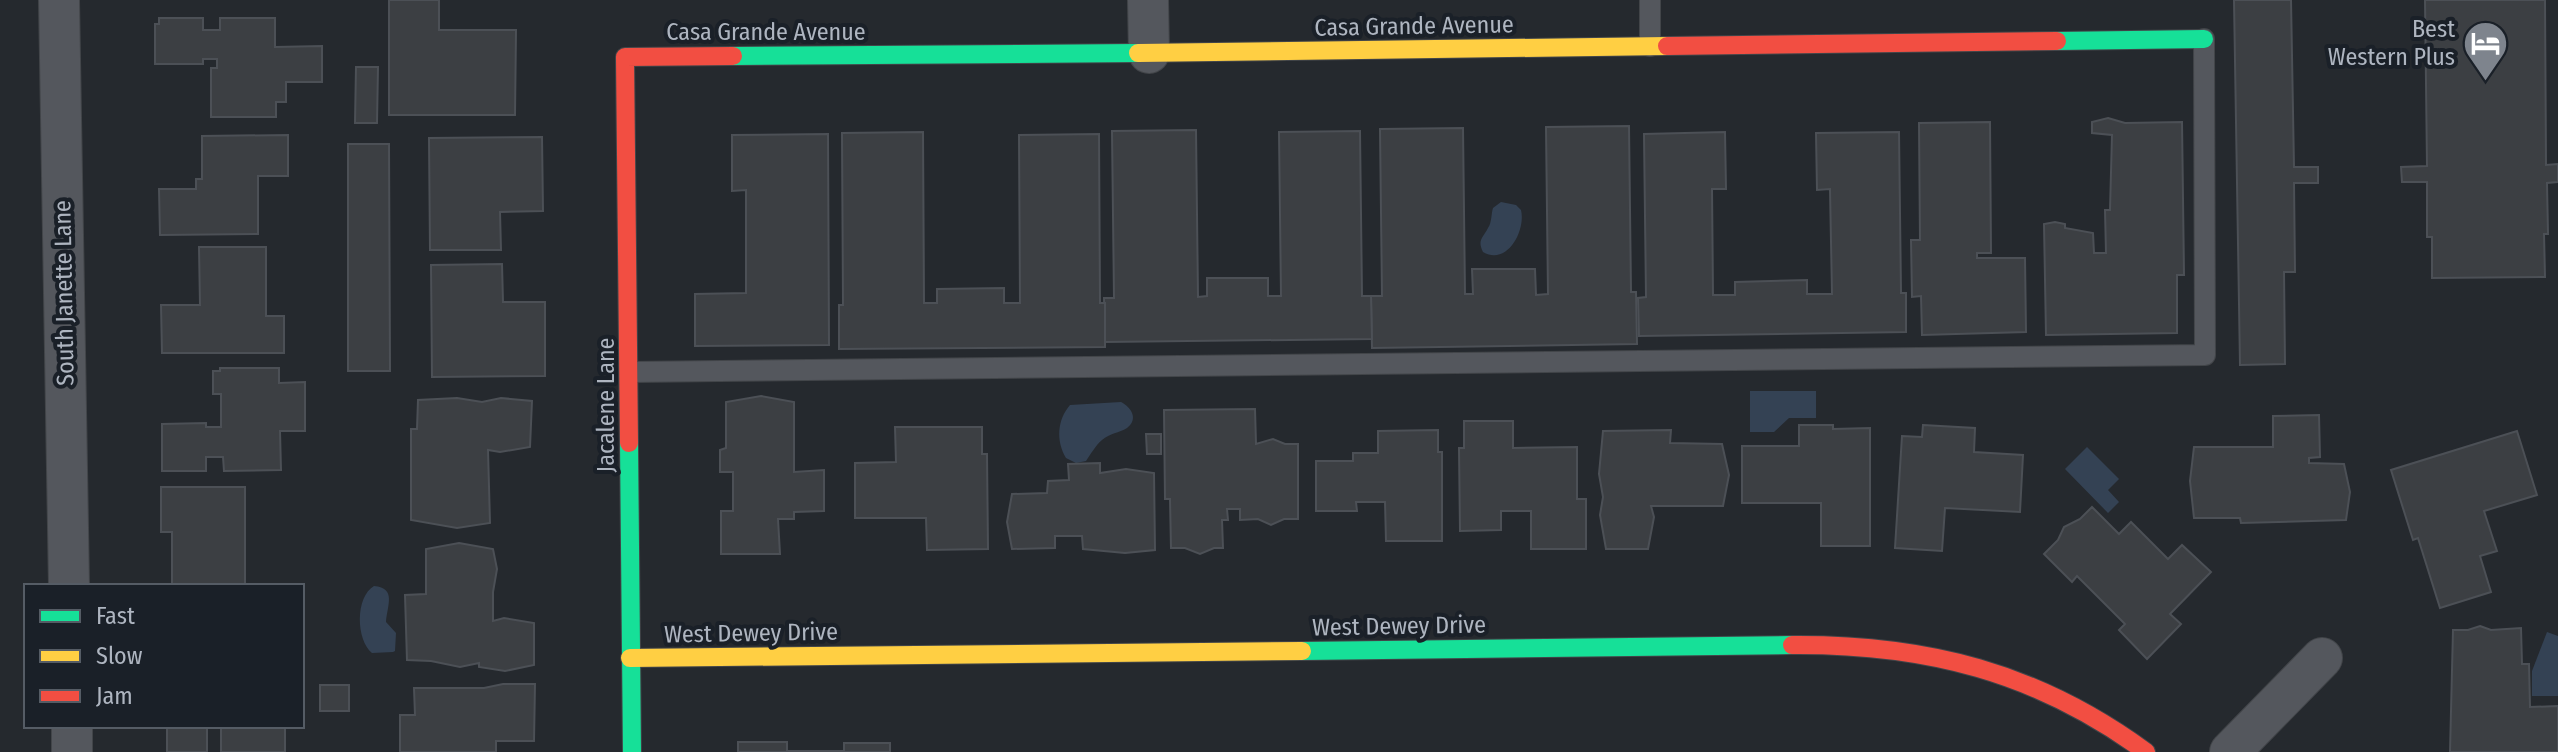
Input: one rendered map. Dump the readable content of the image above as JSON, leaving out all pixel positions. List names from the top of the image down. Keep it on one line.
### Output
{"streets":{"street":["Casa Grande Avenue","South Janette Lane","Jacalene Lane","West Dewey Drive"]},"crossings":[["Casa Grande Avenue","Jacalene Lane"],["Jacalene Lane","West Dewey Drive"]],"places":{"hotel":["Best Western Plus"]},"legend":["Fast","Slow","Jam"]}
